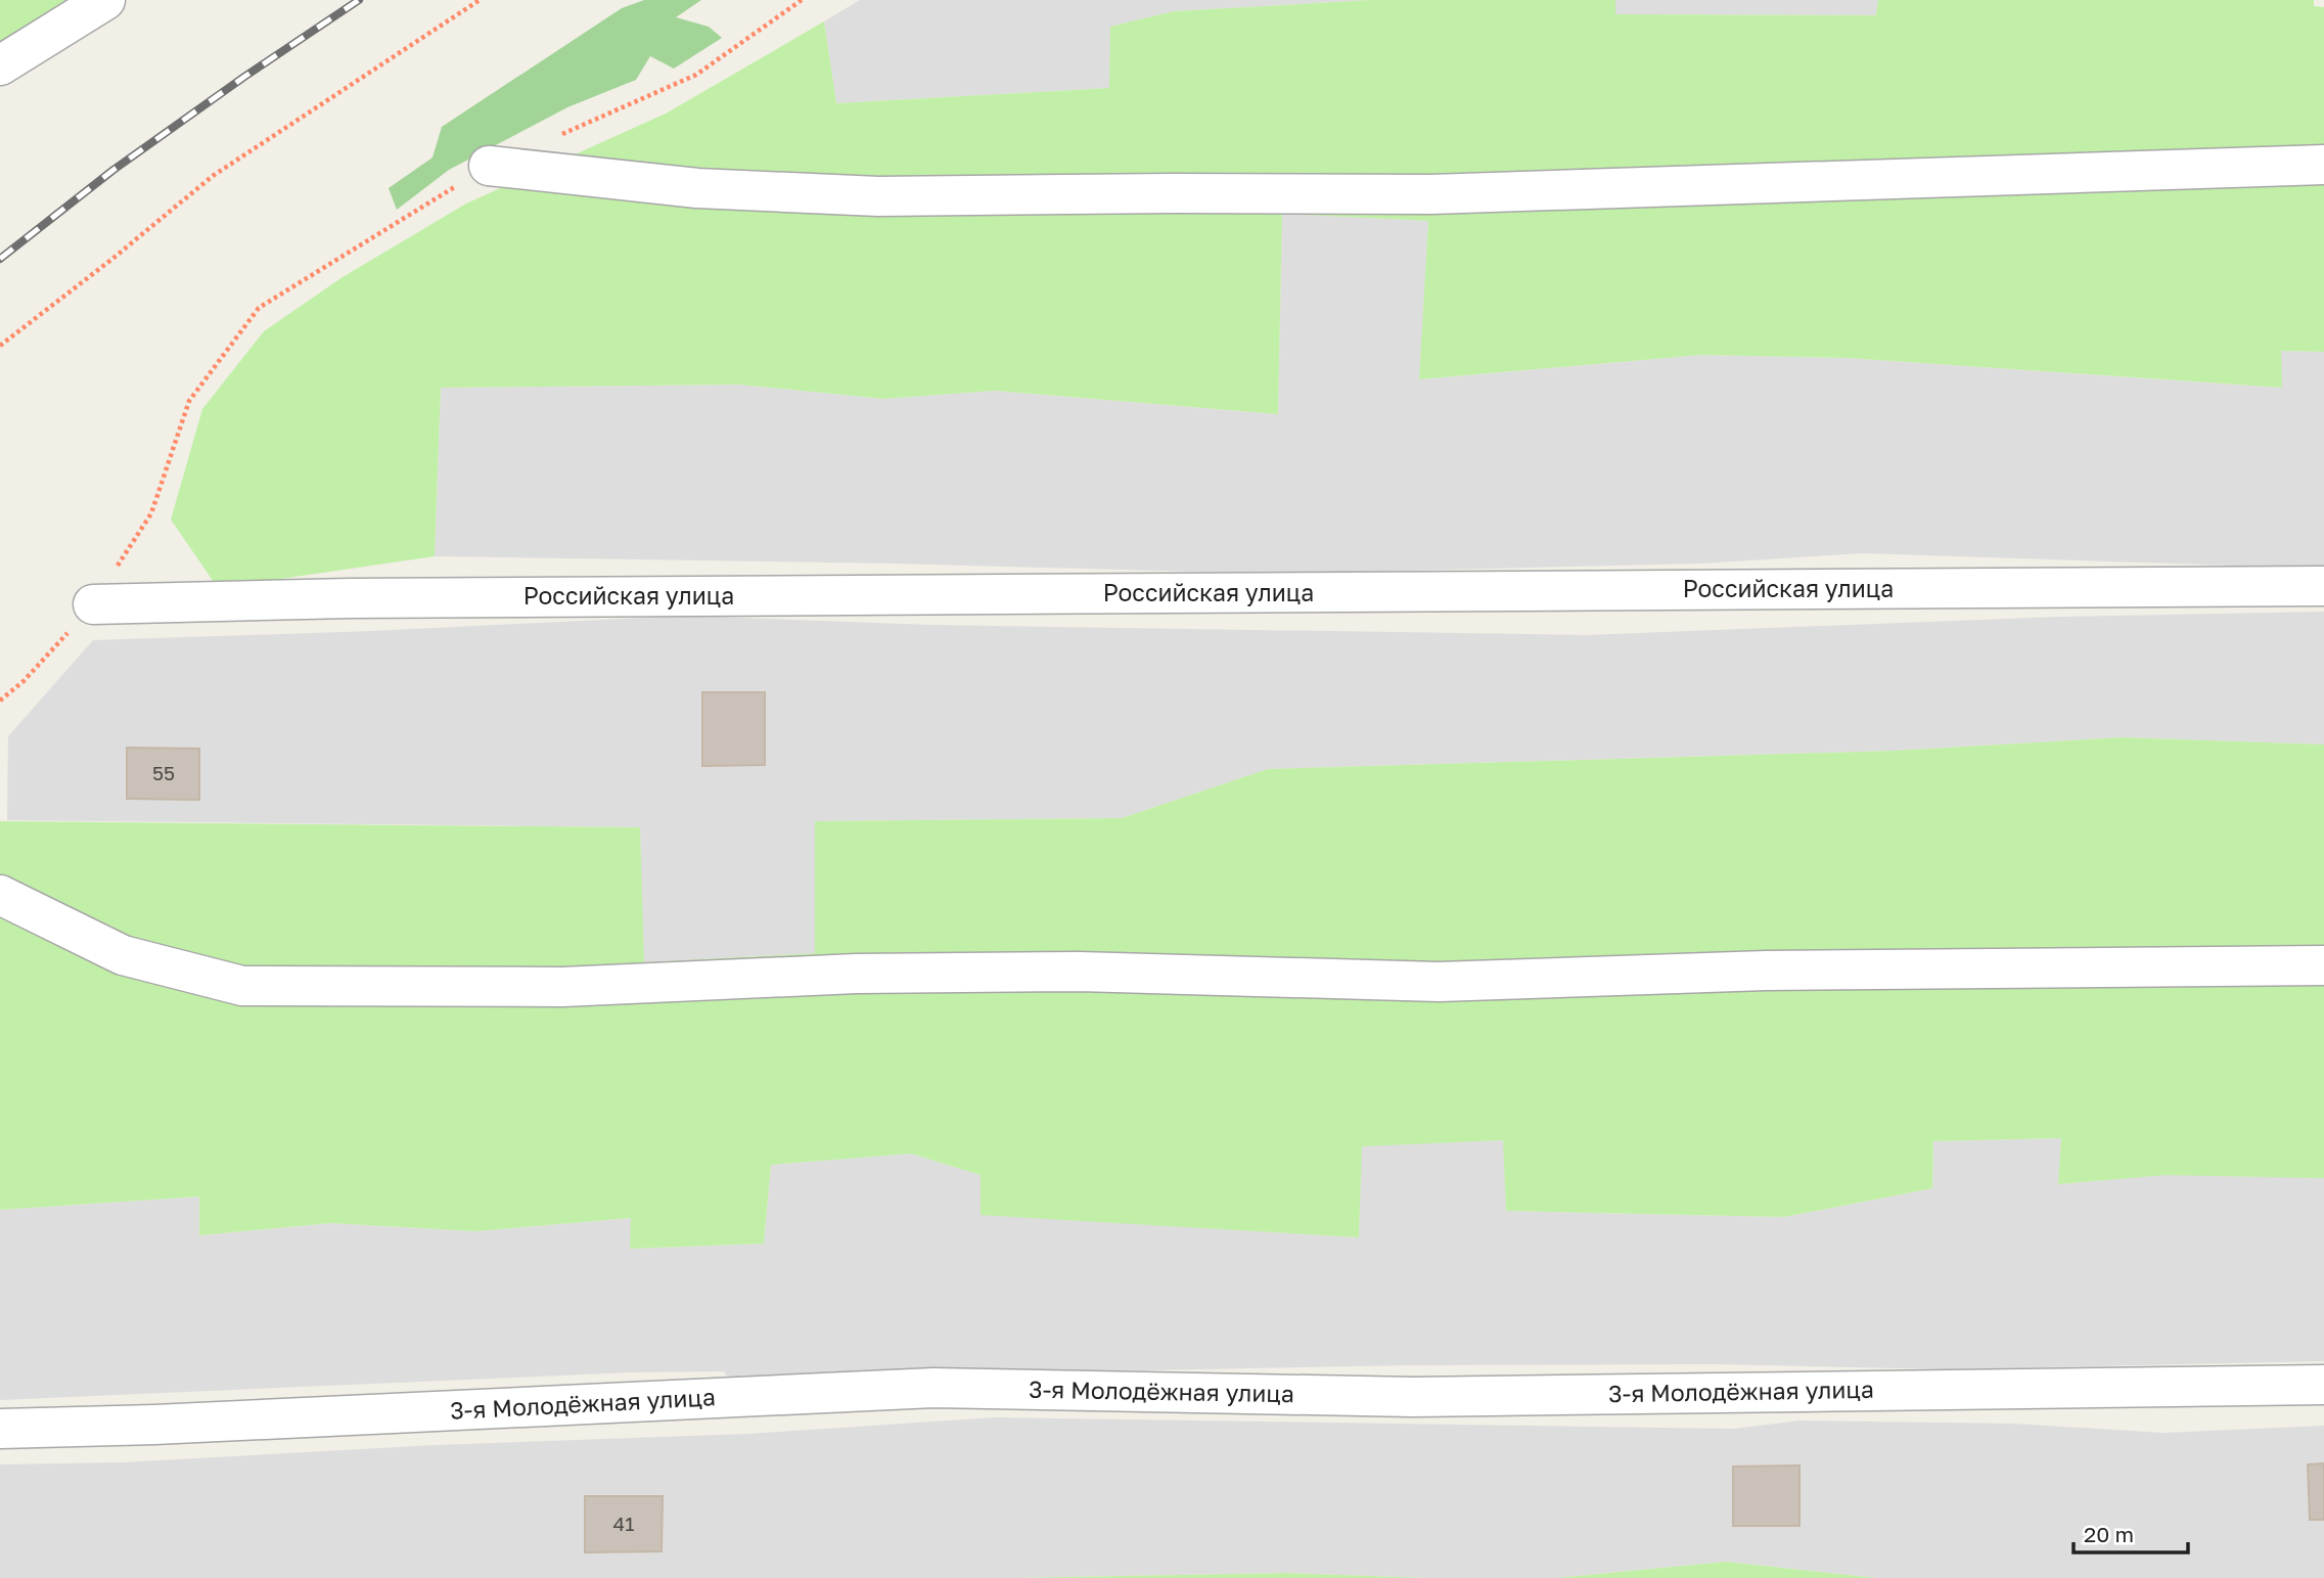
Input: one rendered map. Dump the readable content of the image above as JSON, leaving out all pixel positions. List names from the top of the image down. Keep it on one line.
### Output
{"streets":{"street":["Российская улица","3-я Молодёжная улица"]},"house_numbers":["55","41"],"scale_bar":"20 m"}
